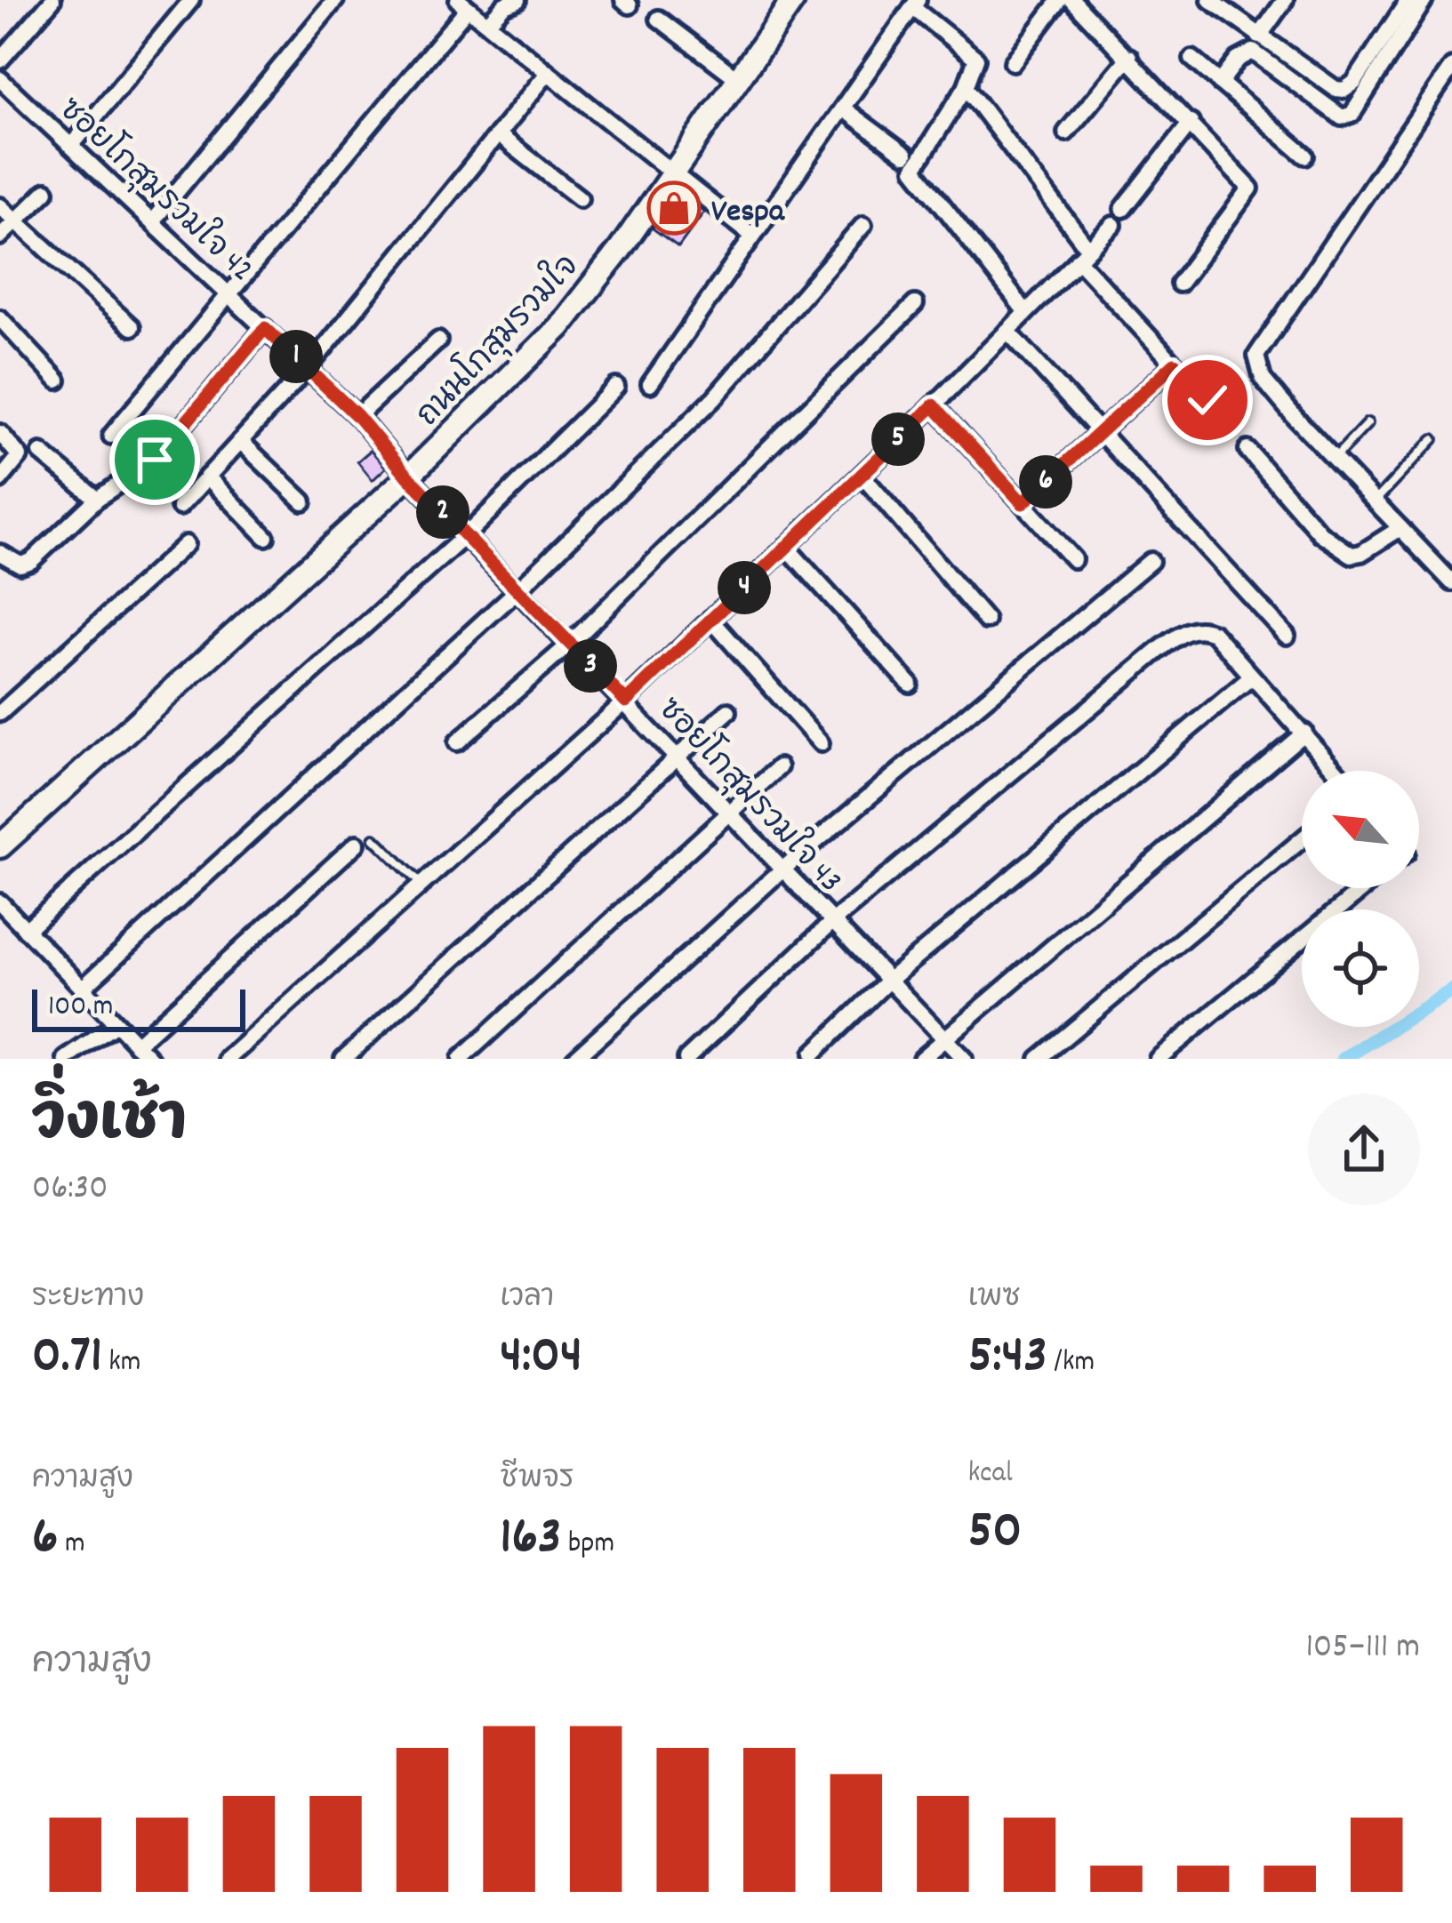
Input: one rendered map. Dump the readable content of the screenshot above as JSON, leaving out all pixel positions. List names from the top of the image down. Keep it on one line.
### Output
{"streets":{"street":["ซอยโกสุมรวมใจ 42","ถนนโกสุมรวมใจ","ซอยโกสุมรวมใจ 43"]},"crossings":[["ซอยโกสุมรวมใจ 42","ถนนโกสุมรวมใจ"],["ซอยโกสุมรวมใจ 42","ซอยโกสุมรวมใจ 43"],["ถนนโกสุมรวมใจ","ซอยโกสุมรวมใจ 43"]],"places":{"shop":["Vespa"]},"scale_bar":"100 m","north":"top left","page":{"pins":["1","5","6","2","4","3"],"scale":"100 m","heading":["วิ่งเช้า","06:30"],"stats":[["ระยะทาง","0.71 km"],["เวลา","4:04"],["เพซ","5:43 /km"],["ความสูง","6 m"],["ชีพจร","163 bpm"],["kcal","50"]],"chart":["ความสูง","105–111 m"]}}
